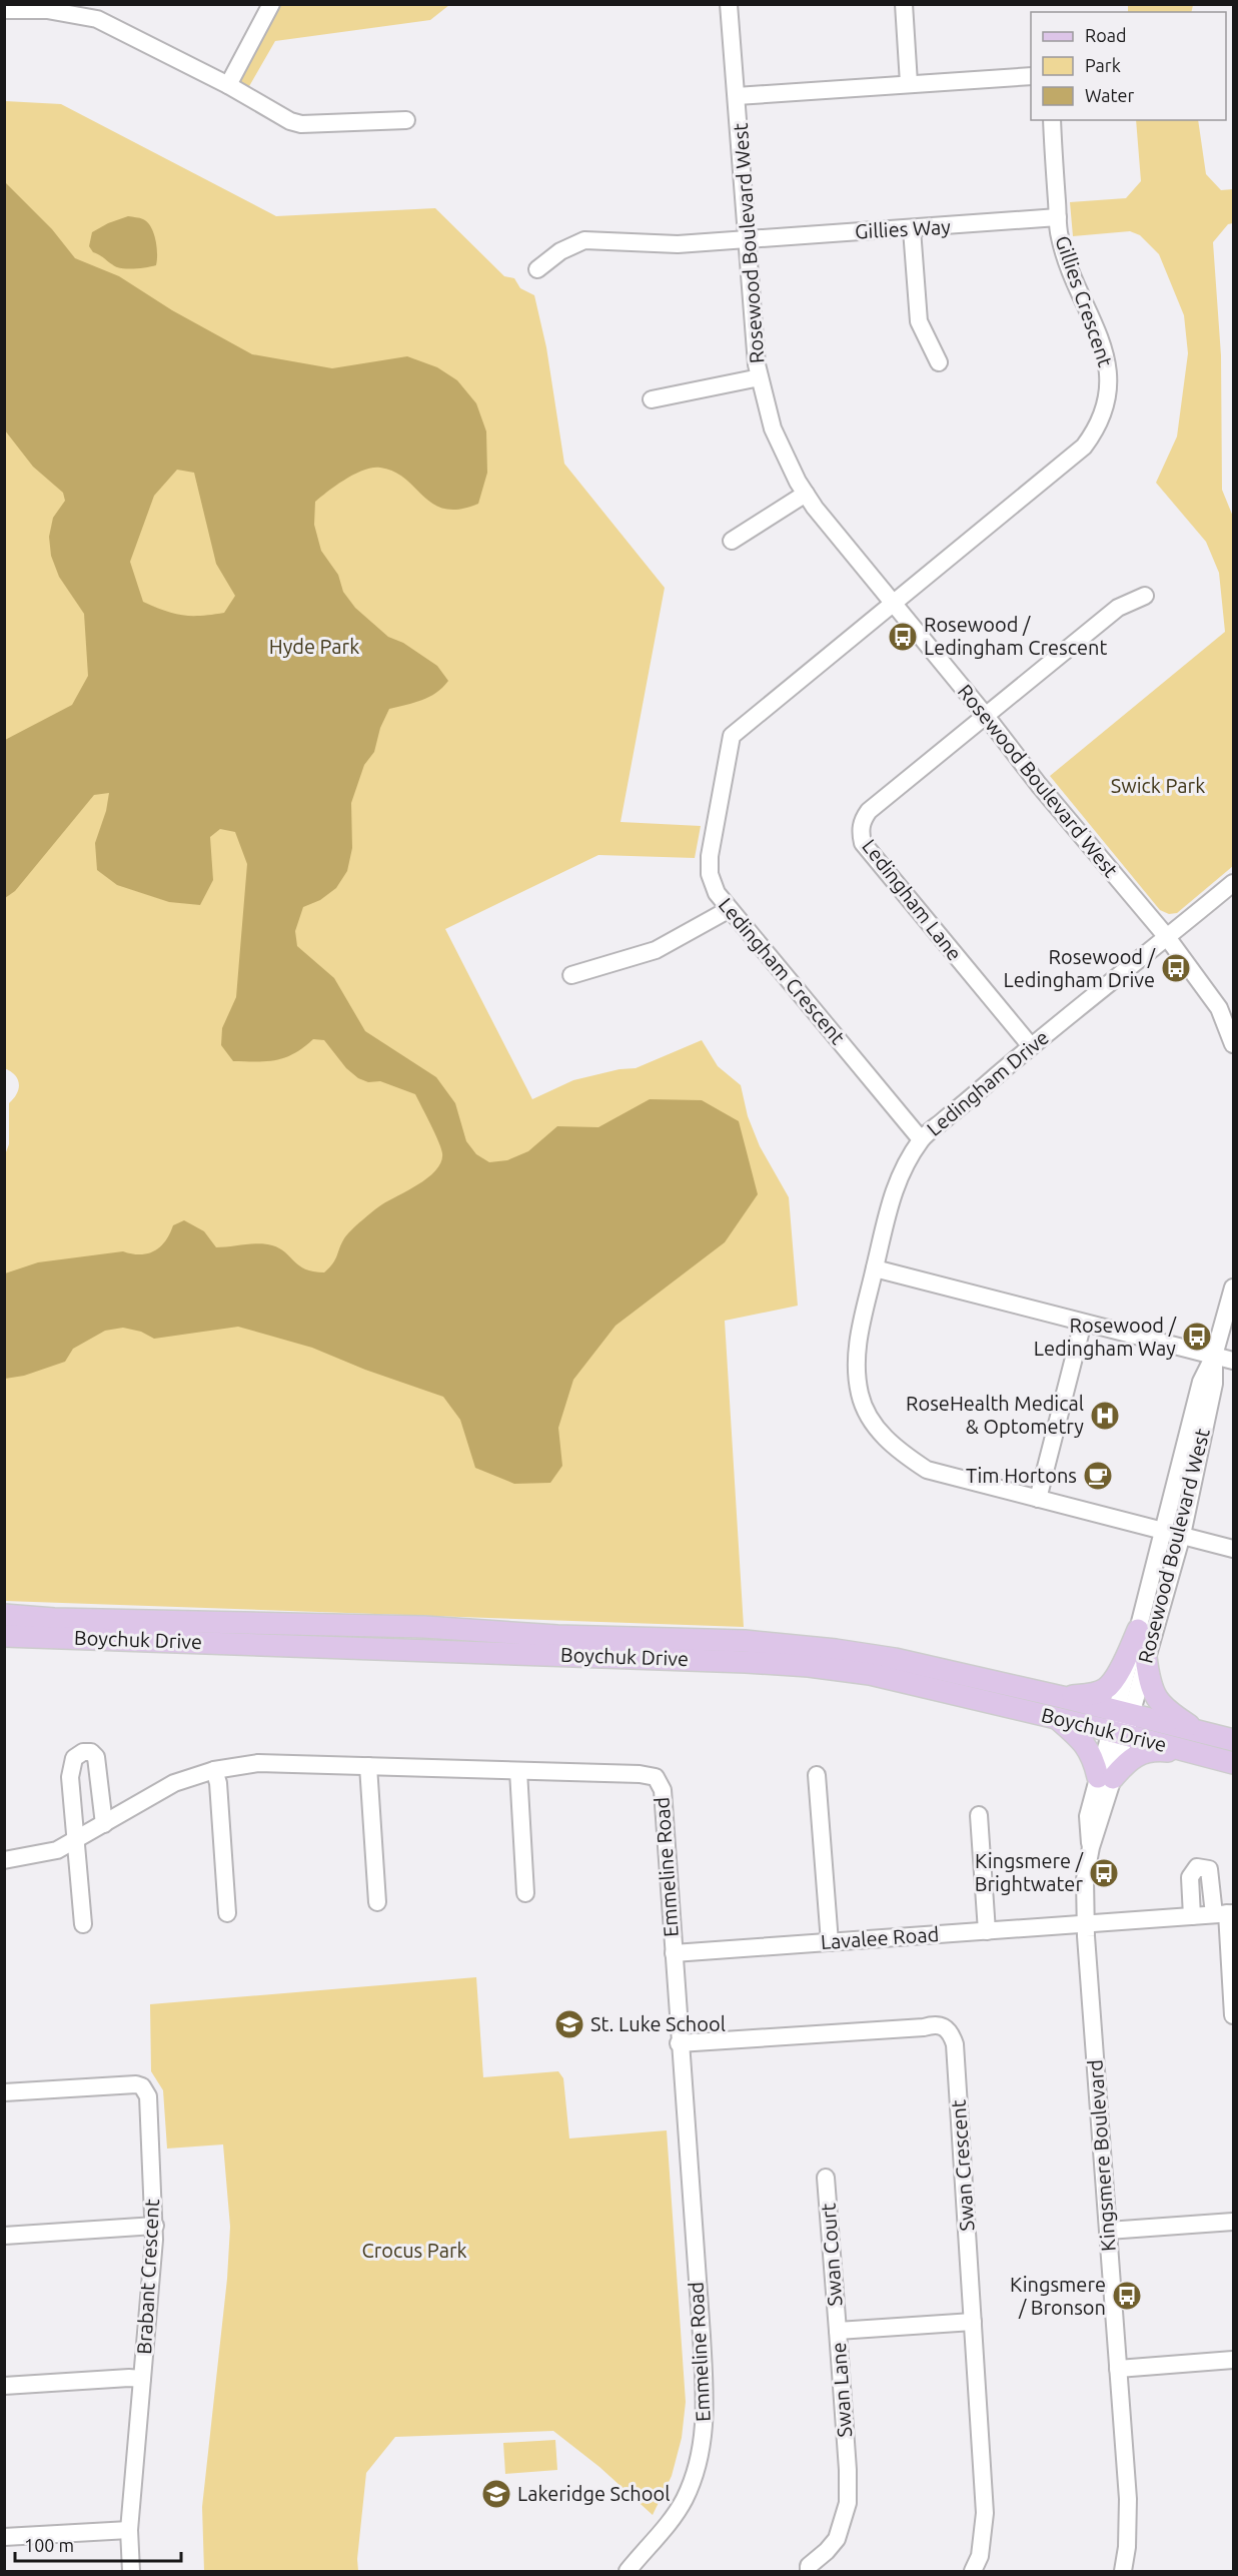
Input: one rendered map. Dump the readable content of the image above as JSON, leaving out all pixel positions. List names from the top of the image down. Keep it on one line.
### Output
{"streets":{"main road":["Boychuk Drive"],"street":["Gillies Way","Rosewood Boulevard West","Gillies Crescent","Ledingham Lane","Ledingham Crescent","Ledingham Drive","Emmeline Road","Lavalee Road","Kingsmere Boulevard","Swan Crescent","Swan Court","Brabant Crescent","Swan Lane"]},"crossings":[["Gillies Way","Rosewood Boulevard West"],["Gillies Way","Gillies Crescent"],["Rosewood Boulevard West","Gillies Crescent"],["Rosewood Boulevard West","Ledingham Lane"],["Rosewood Boulevard West","Ledingham Crescent"],["Rosewood Boulevard West","Ledingham Drive"],["Rosewood Boulevard West","Boychuk Drive"],["Rosewood Boulevard West","Kingsmere Boulevard"],["Gillies Crescent","Ledingham Crescent"],["Ledingham Lane","Ledingham Drive"],["Ledingham Crescent","Ledingham Drive"],["Boychuk Drive","Kingsmere Boulevard"],["Emmeline Road","Lavalee Road"],["Emmeline Road","Swan Crescent"],["Lavalee Road","Kingsmere Boulevard"],["Swan Crescent","Swan Lane"],["Swan Court","Swan Lane"]],"parks":["Hyde Park","Swick Park","Crocus Park"],"places":{"bus stop":["Rosewood / Ledingham Crescent","Rosewood / Ledingham Drive","Rosewood / Ledingham Way","Kingsmere / Brightwater","Kingsmere / Bronson"],"hospital":["RoseHealth Medical & Optometry"],"cafe":["Tim Hortons"],"school or university":["St. Luke School","Lakeridge School"]},"legend":["Road","Park","Water"],"scale_bar":"100 m"}
